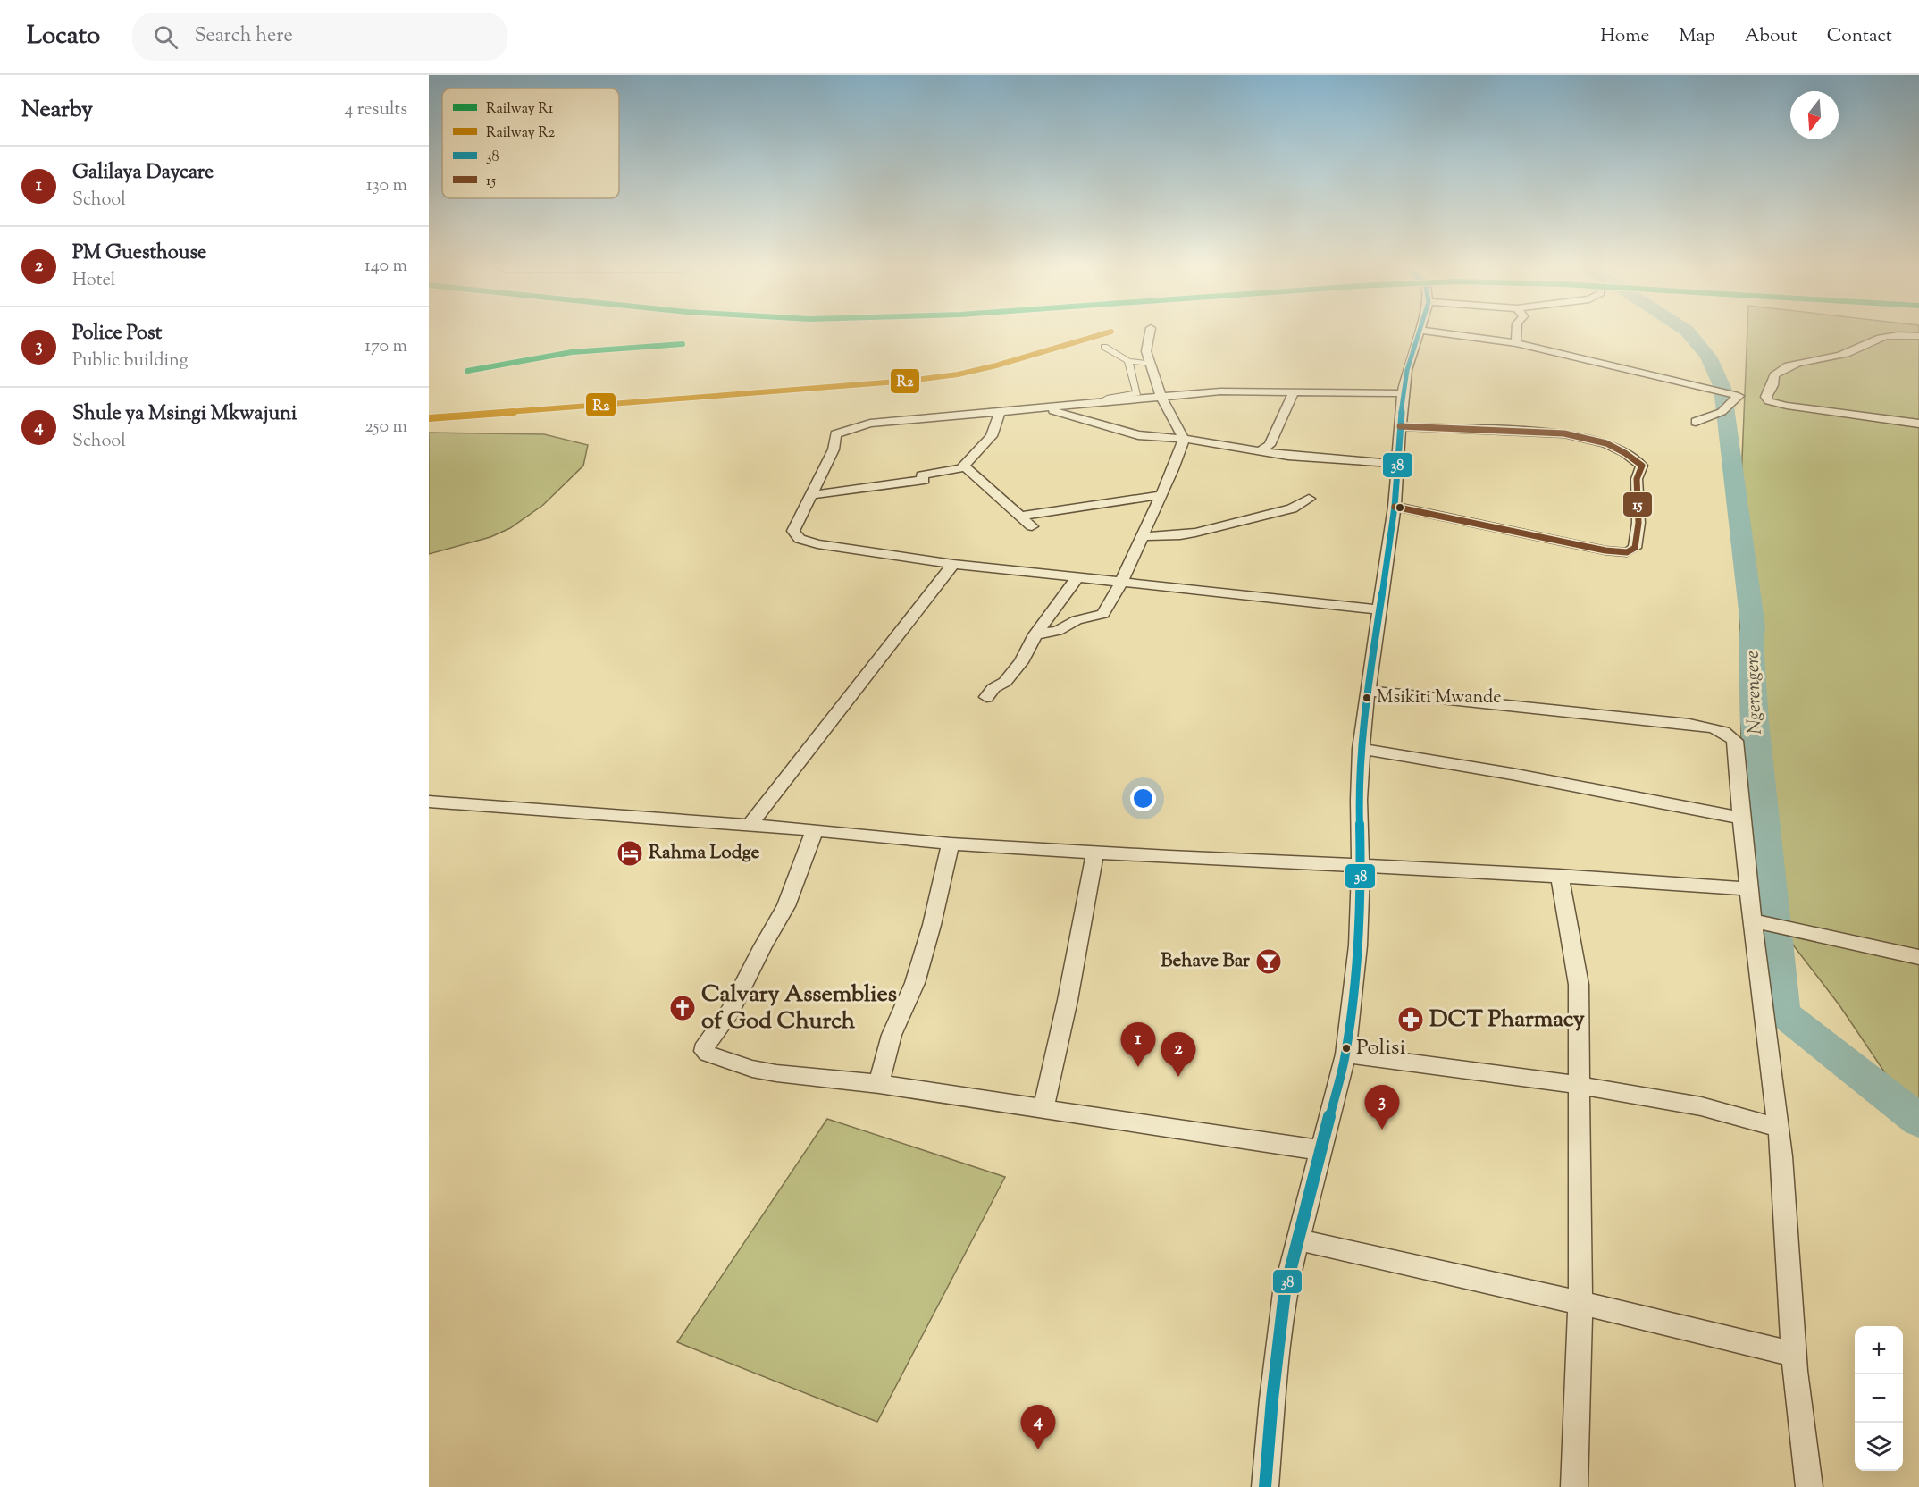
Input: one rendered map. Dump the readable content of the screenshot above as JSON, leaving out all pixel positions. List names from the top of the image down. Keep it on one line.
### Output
{"water":["Ngerengere"],"places":{"other":["Msikiti Mwande","Polisi"],"hotel":["Rahma Lodge"],"bar":["Behave Bar"],"church":["Calvary Assemblies of God Church"],"pharmacy":["DCT Pharmacy"]},"lines":["rail line R2","transit line 38","rail line R1","transit line 15"],"legend":["Railway R1","Railway R2","38","15"],"north":"bottom","page":{"header":"Locato","search":"Search here","nav":["Home","Map","About","Contact"],"heading":["Nearby","4 results"],"list":[{"mark":"1","name":"Galilaya Daycare","note":"School","value":"130 m"},{"mark":"2","name":"PM Guesthouse","note":"Hotel","value":"140 m"},{"mark":"3","name":"Police Post","note":"Public building","value":"170 m"},{"mark":"4","name":"Shule ya Msingi Mkwajuni","note":"School","value":"250 m"}],"pins":["1","2","3","4"],"map_buttons":["+","−"]}}
